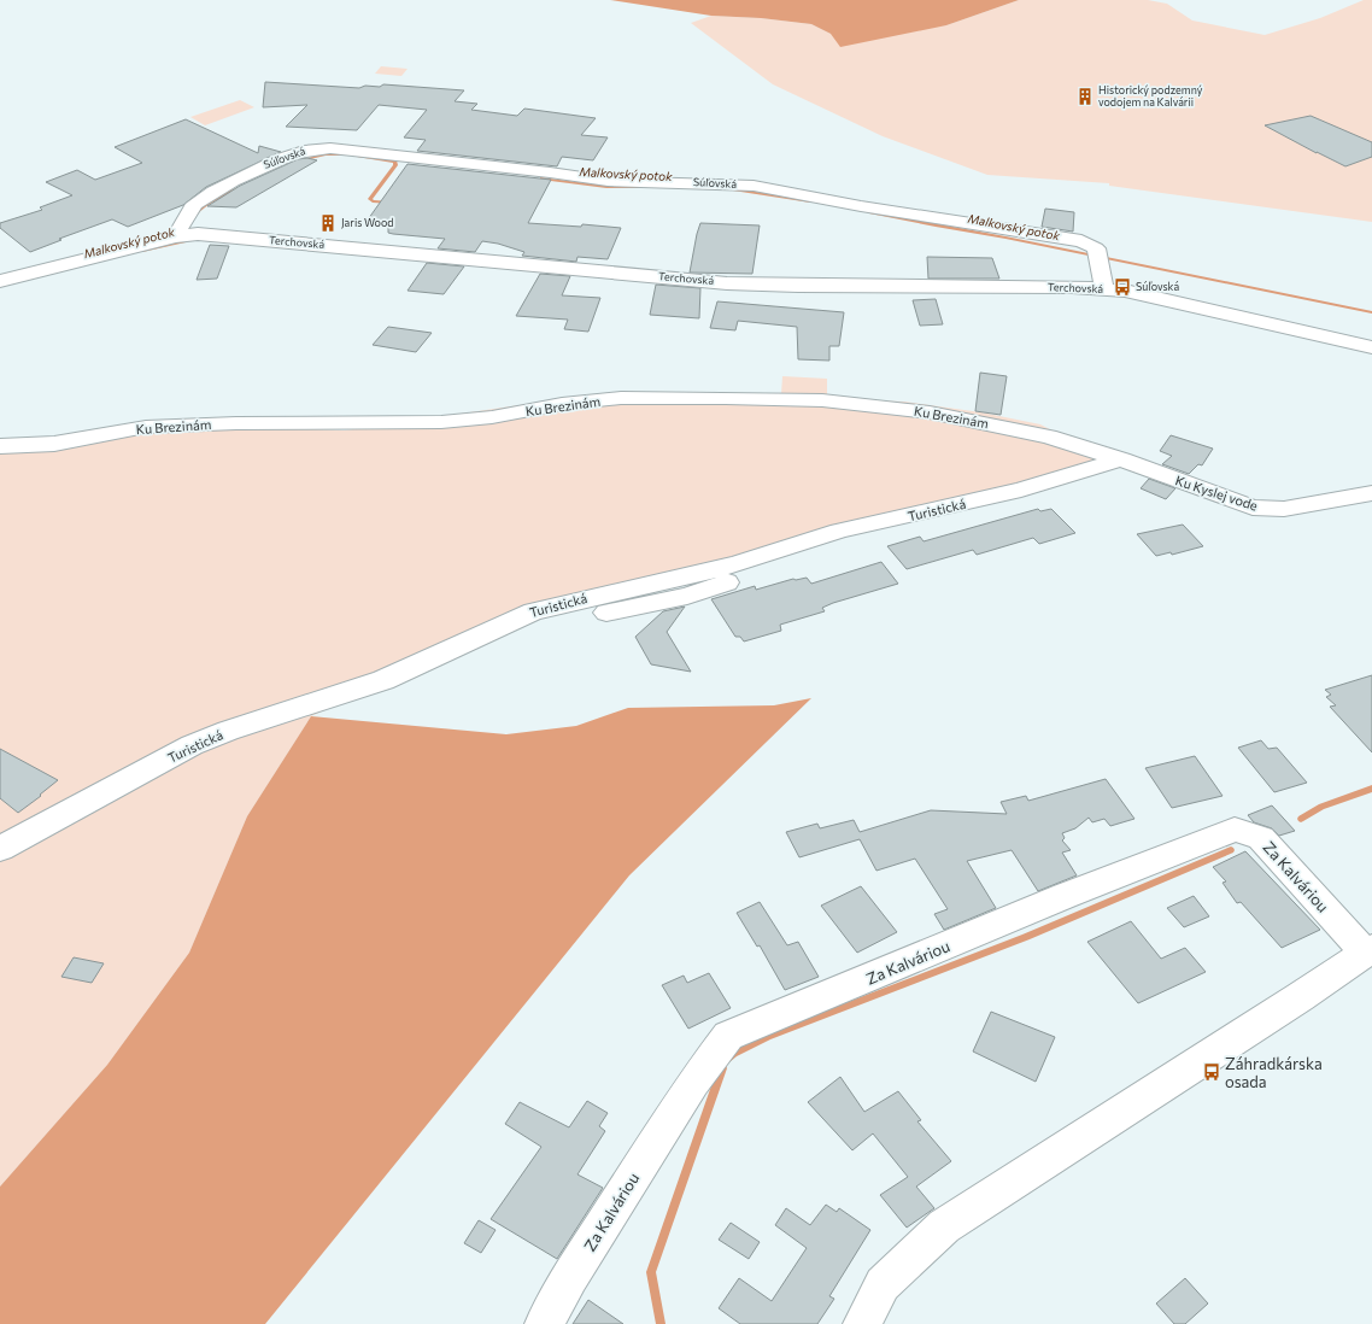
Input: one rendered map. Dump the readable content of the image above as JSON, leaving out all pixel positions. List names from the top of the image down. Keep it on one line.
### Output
{"streets":{"street":["Súľovská","Terchovská","Ku Brezinám","Ku Kyslej vode","Turistická","Za Kalváriou"]},"crossings":[["Súľovská","Terchovská"],["Ku Brezinám","Ku Kyslej vode"],["Ku Brezinám","Turistická"],["Ku Kyslej vode","Turistická"]],"water":["Malkovský potok"],"places":{"building":["Historický podzemný vodojem na Kalvárii","Jaris Wood"],"bus stop":["Súľovská","Záhradkárska osada"]}}
